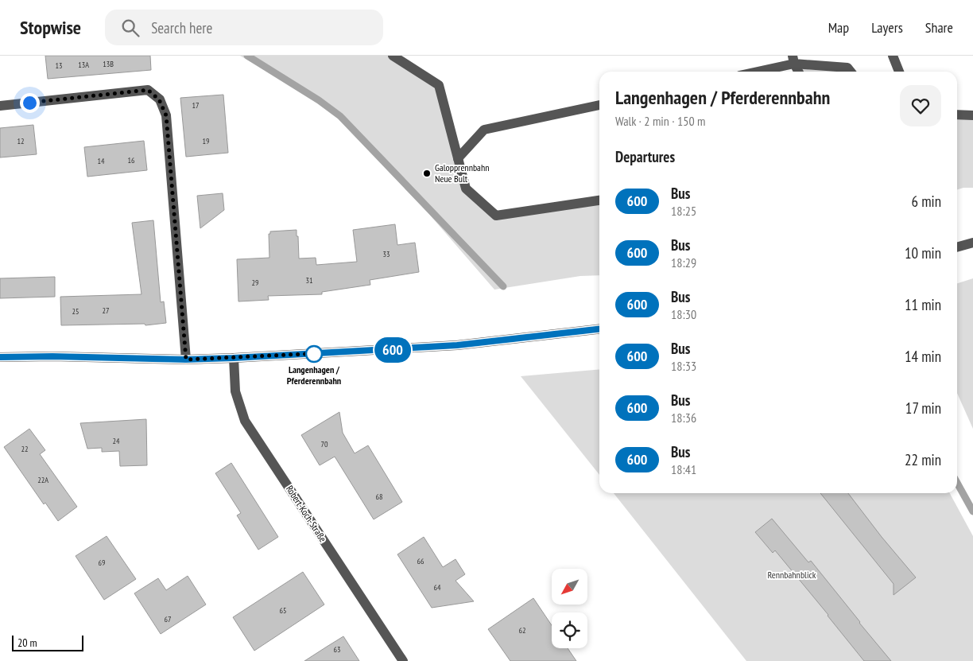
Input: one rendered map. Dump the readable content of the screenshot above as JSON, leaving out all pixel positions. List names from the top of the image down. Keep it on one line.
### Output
{"streets":{"street":["Robert-Koch-Straße"]},"parks":["Rennbahnblick"],"places":["Galopprennbahn Neue Bult","Langenhagen / Pferderennbahn"],"lines":["bus line 600"],"house_numbers":["13B","13A","13","17","12","19","16","14","33","31","29","27","25","24","70","22","22A","68","66","69","64","65","67","62","63"],"scale_bar":"20 m","north":"bottom left","page":{"header":"Stopwise","search":"Search here","nav":["Map","Layers","Share"],"on_map":"600","heading":[["Langenhagen / Pferderennbahn","Walk · 2 min · 150 m"],"Departures"],"list":[{"mark":"600","name":"Bus","note":"18:25","value":"6 min"},{"mark":"600","name":"Bus","note":"18:29","value":"10 min"},{"mark":"600","name":"Bus","note":"18:30","value":"11 min"},{"mark":"600","name":"Bus","note":"18:33","value":"14 min"},{"mark":"600","name":"Bus","note":"18:36","value":"17 min"},{"mark":"600","name":"Bus","note":"18:41","value":"22 min"}],"scale":"20 m"}}
